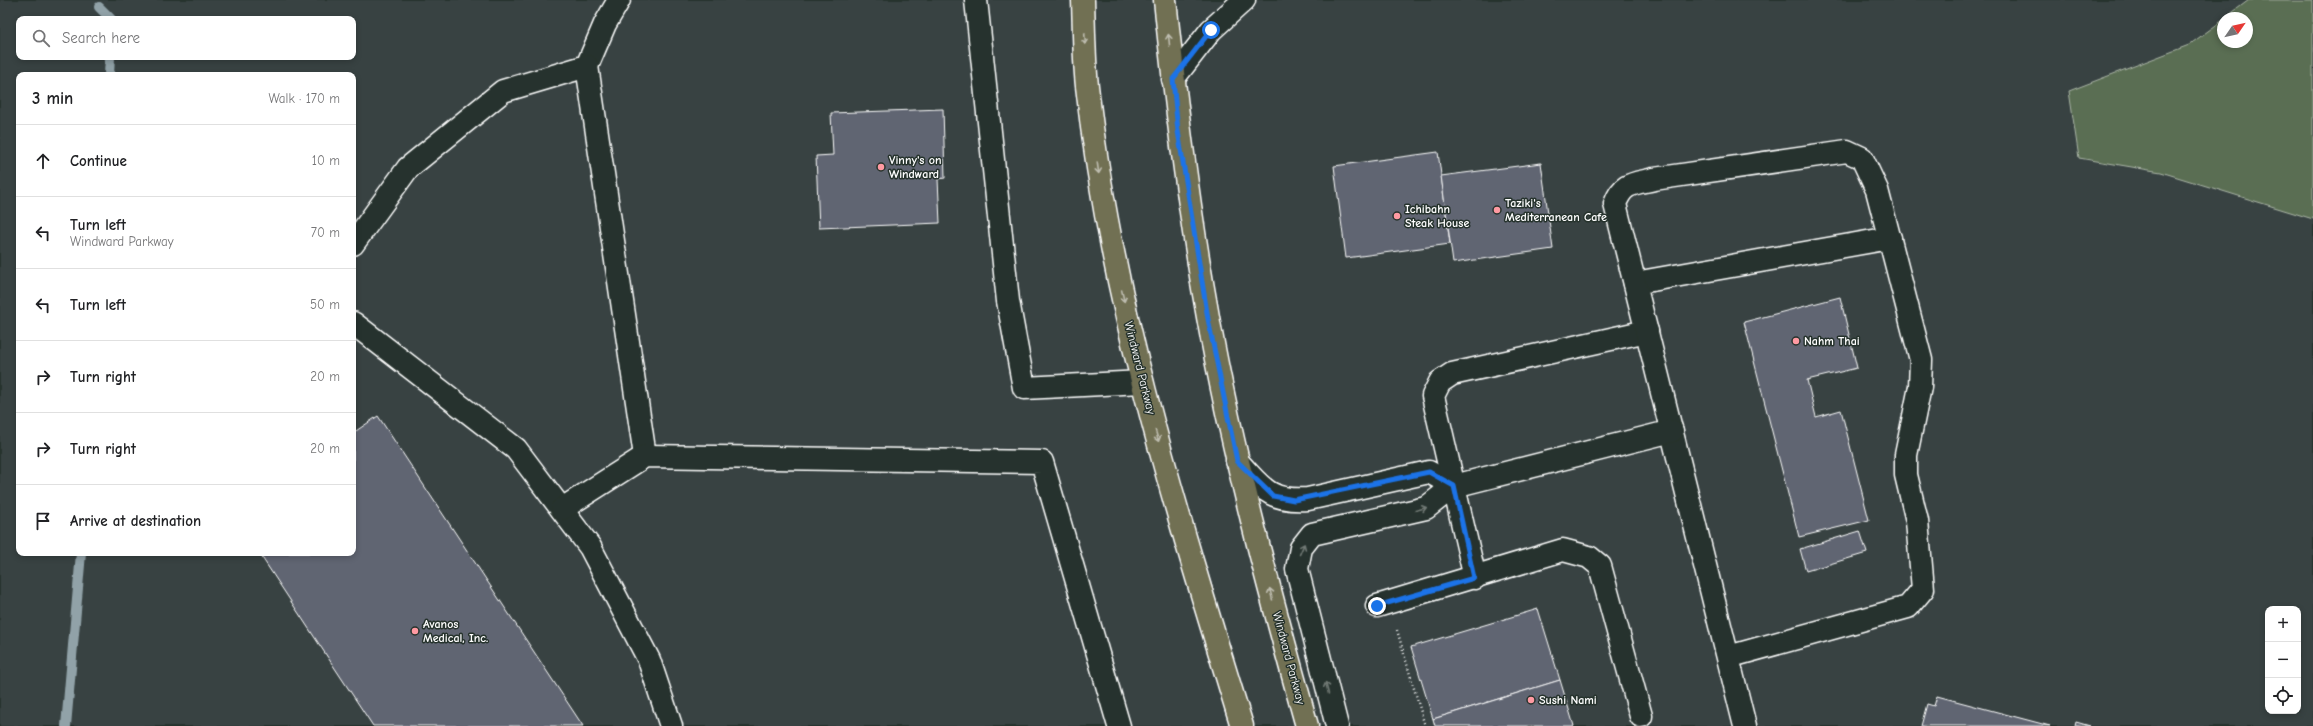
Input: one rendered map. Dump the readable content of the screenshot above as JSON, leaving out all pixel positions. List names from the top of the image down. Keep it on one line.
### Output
{"streets":{"main road":["Windward Parkway"]},"places":["Vinny's on Windward","Taziki's Mediterranean Cafe","Ichibahn Steak House","Nahm Thai","Avanos Medical, Inc.","Sushi Nami"],"north":"top right","page":{"search":"Search here","heading":["3 min","Walk · 170 m"],"list":[["Continue","10 m"],["Turn left","Windward Parkway","70 m"],["Turn left","50 m"],["Turn right","20 m"],["Turn right","20 m"],"Arrive at destination"],"map_buttons":["+","−"]}}
